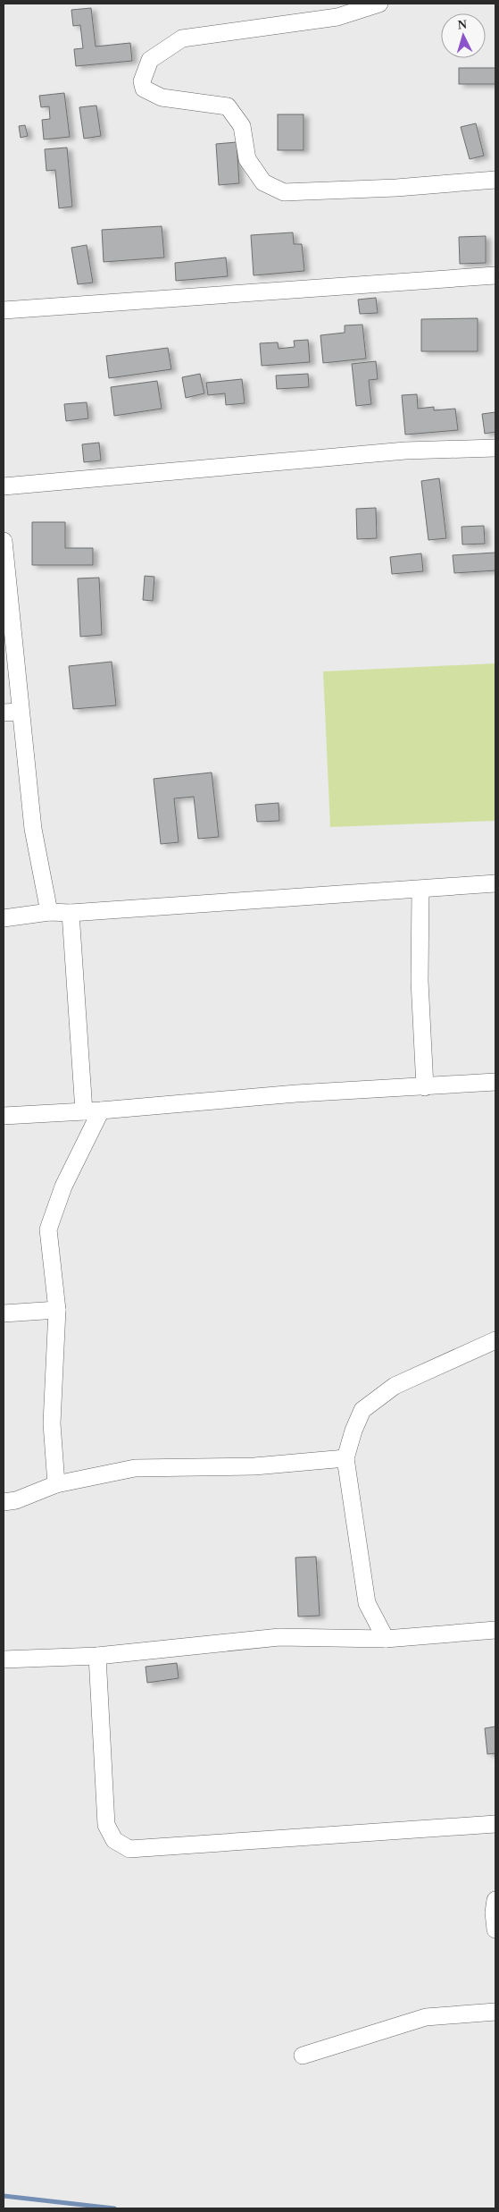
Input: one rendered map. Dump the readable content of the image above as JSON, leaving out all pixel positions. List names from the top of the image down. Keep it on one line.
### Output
{"north":"top"}
